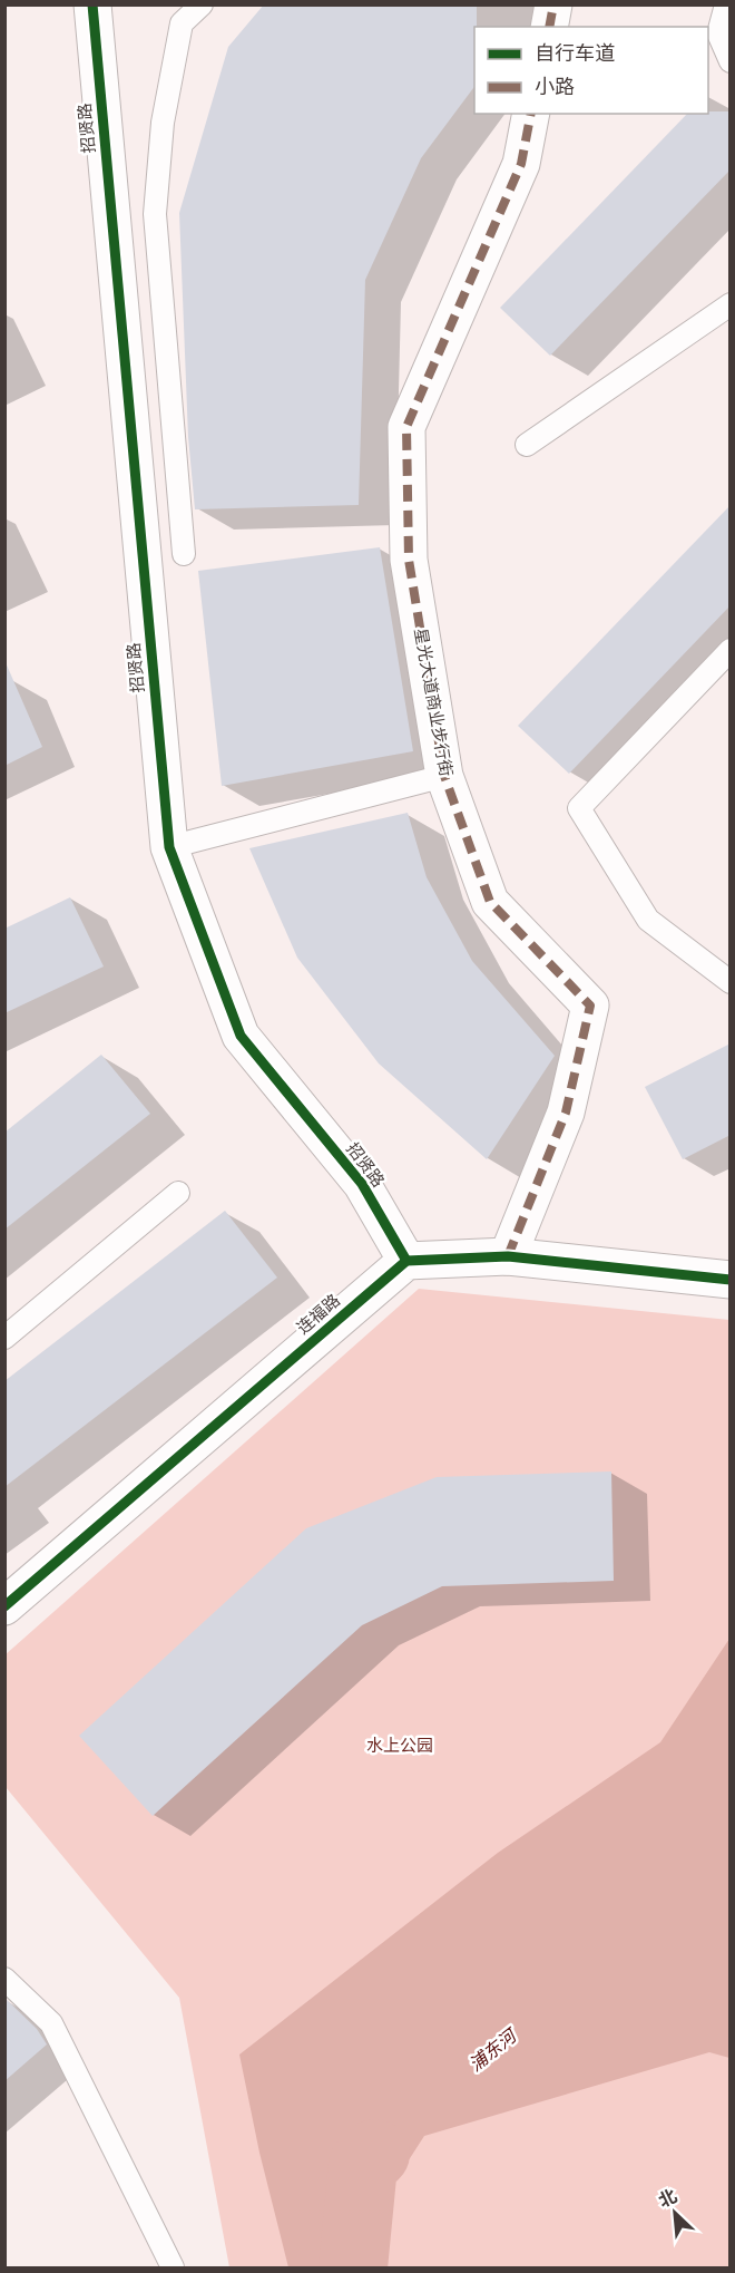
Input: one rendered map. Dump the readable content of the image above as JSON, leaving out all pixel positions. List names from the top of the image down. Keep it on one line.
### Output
{"streets":{"street":["招贤路","星光大道商业步行街","连福路"]},"crossings":[["招贤路","连福路"]],"water":["浦东河"],"parks":["水上公园"],"legend":["自行车道","小路"],"north":"top left"}
